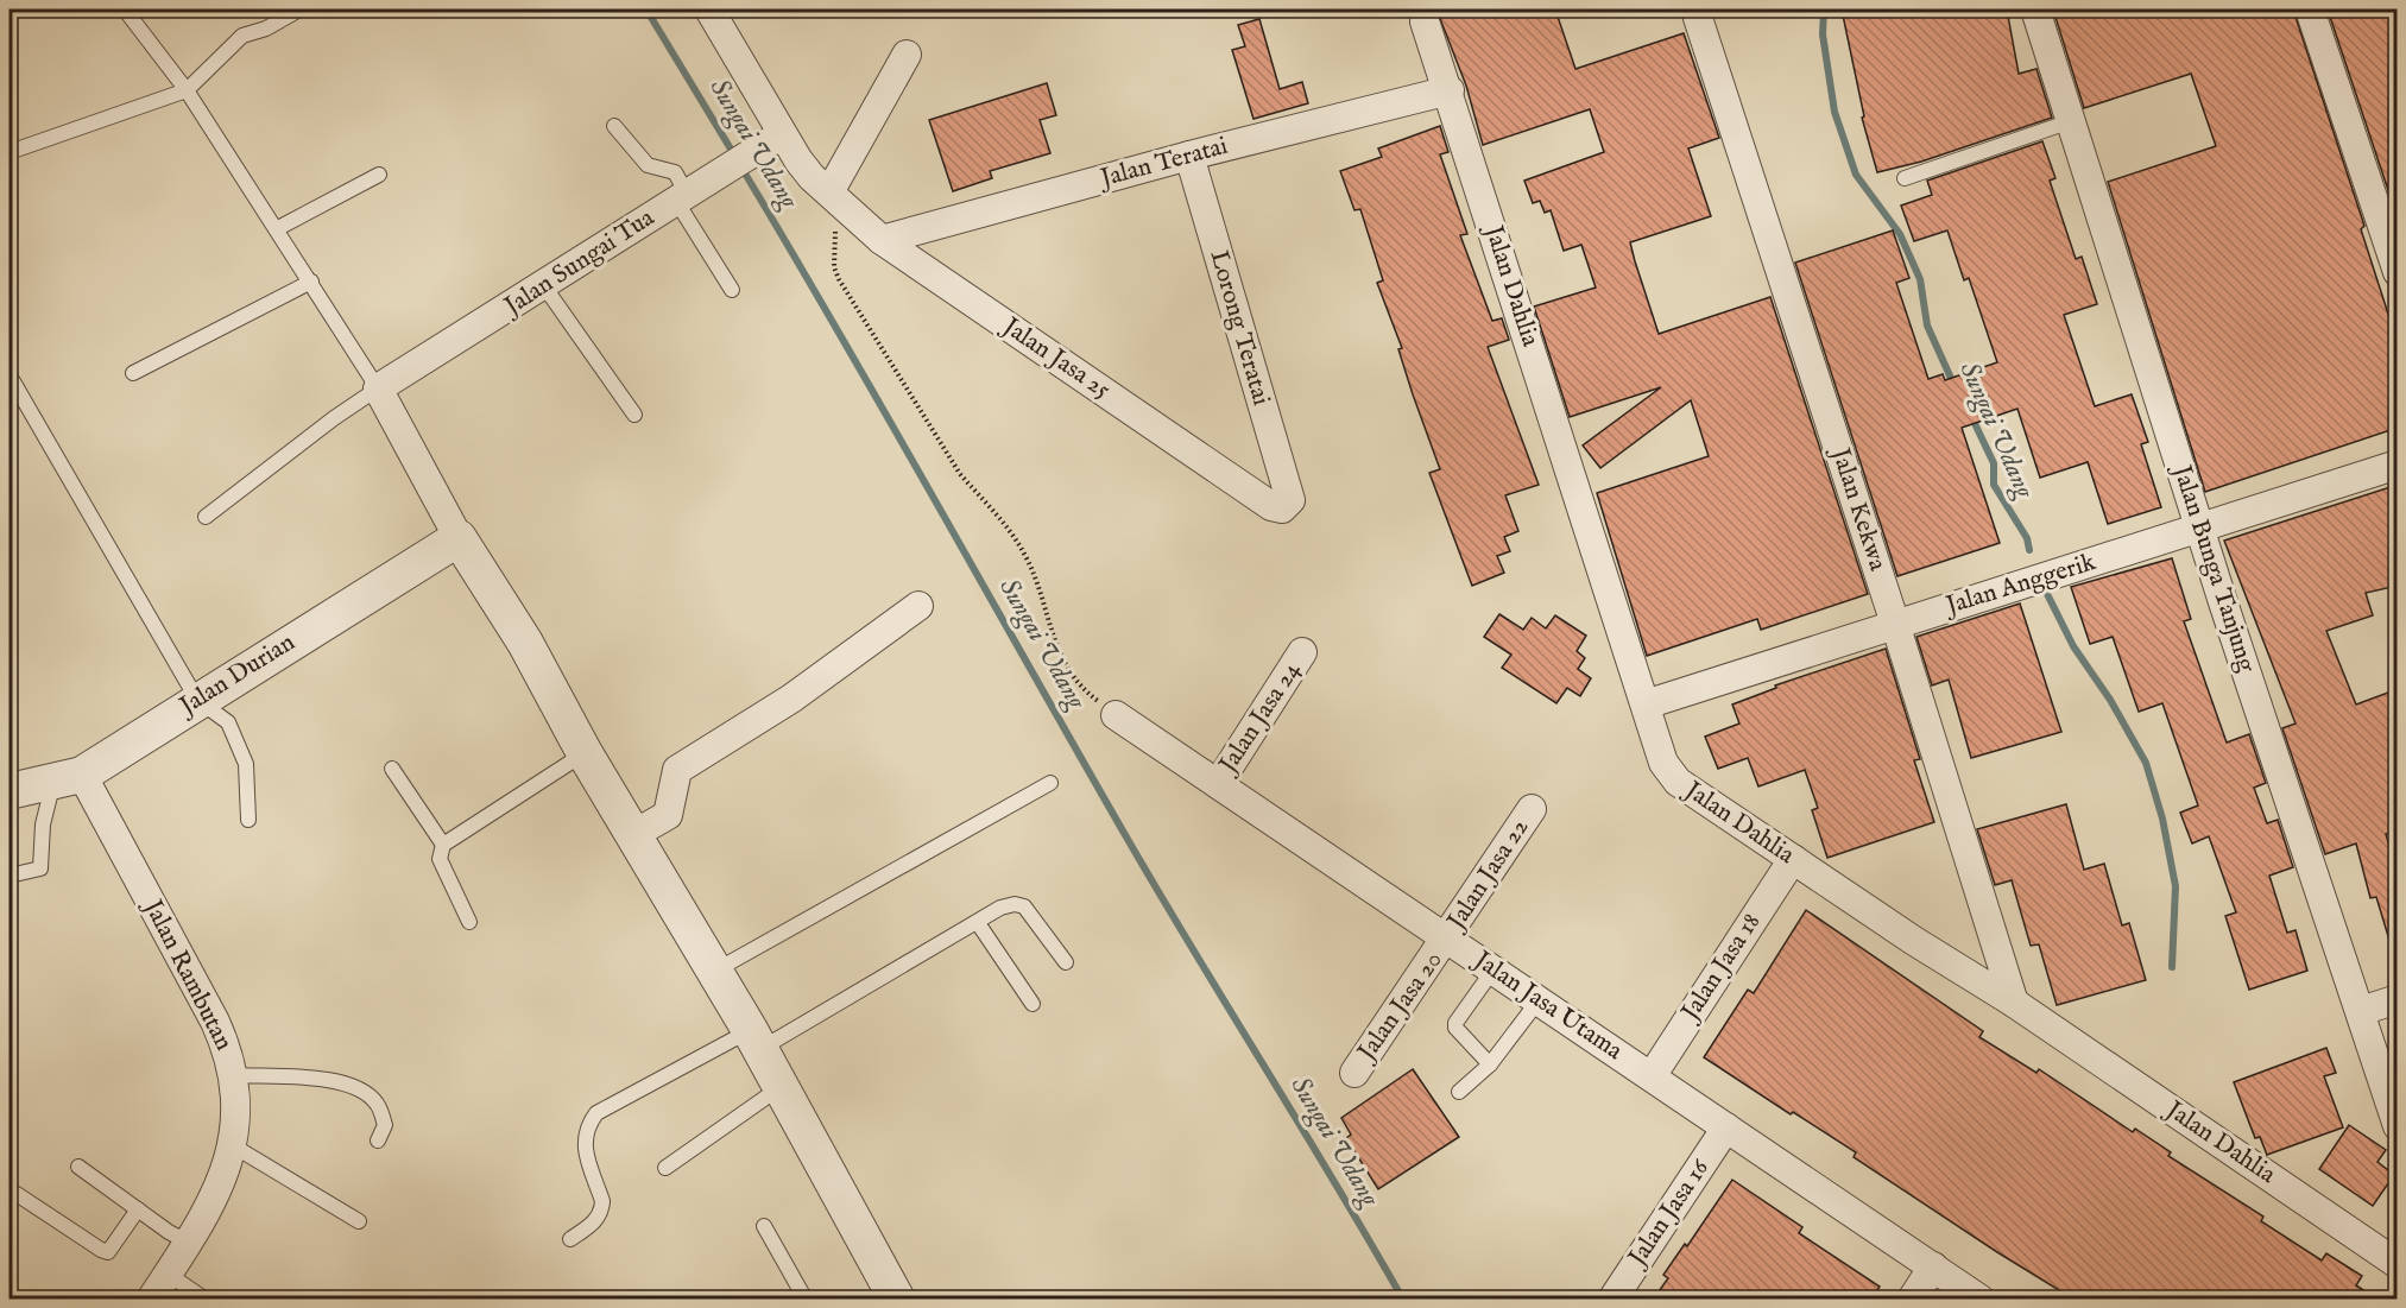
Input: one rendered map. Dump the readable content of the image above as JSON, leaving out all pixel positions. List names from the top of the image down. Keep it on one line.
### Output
{"streets":{"street":["Jalan Teratai","Jalan Sungai Tua","Jalan Dahlia","Lorong Teratai","Jalan Jasa 25","Jalan Kekwa","Jalan Bunga Tanjung","Jalan Anggerik","Jalan Durian","Jalan Jasa 24","Jalan Jasa 22","Jalan Jasa 18","Jalan Rambutan","Jalan Jasa 20","Jalan Jasa Utama","Jalan Jasa 16"]},"crossings":[["Jalan Teratai","Jalan Dahlia"],["Jalan Teratai","Lorong Teratai"],["Jalan Teratai","Jalan Jasa 25"],["Jalan Sungai Tua","Jalan Jasa 25"],["Jalan Dahlia","Jalan Kekwa"],["Jalan Dahlia","Jalan Anggerik"],["Jalan Dahlia","Jalan Jasa 18"],["Lorong Teratai","Jalan Jasa 25"],["Jalan Kekwa","Jalan Anggerik"],["Jalan Bunga Tanjung","Jalan Anggerik"],["Jalan Durian","Jalan Rambutan"],["Jalan Jasa 24","Jalan Jasa Utama"],["Jalan Jasa 22","Jalan Jasa 20"],["Jalan Jasa 22","Jalan Jasa Utama"],["Jalan Jasa 18","Jalan Jasa Utama"],["Jalan Jasa 20","Jalan Jasa Utama"],["Jalan Jasa Utama","Jalan Jasa 16"]],"water":["Sungai Udang"]}
